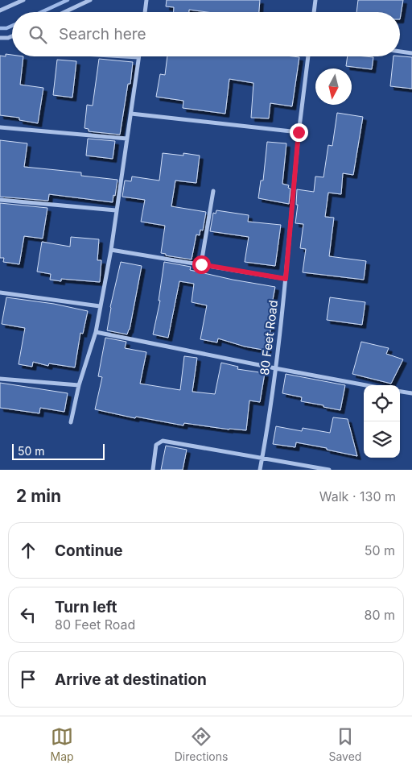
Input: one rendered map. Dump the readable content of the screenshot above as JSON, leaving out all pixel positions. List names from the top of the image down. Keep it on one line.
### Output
{"streets":{"street":["80 Feet Road"]},"scale_bar":"50 m","north":"bottom","page":{"search":"Search here","scale":"50 m","heading":["2 min","Walk · 130 m"],"list":[["Continue","50 m"],["Turn left","80 Feet Road","80 m"],"Arrive at destination"],"nav":["Map","Directions","Saved"]}}
